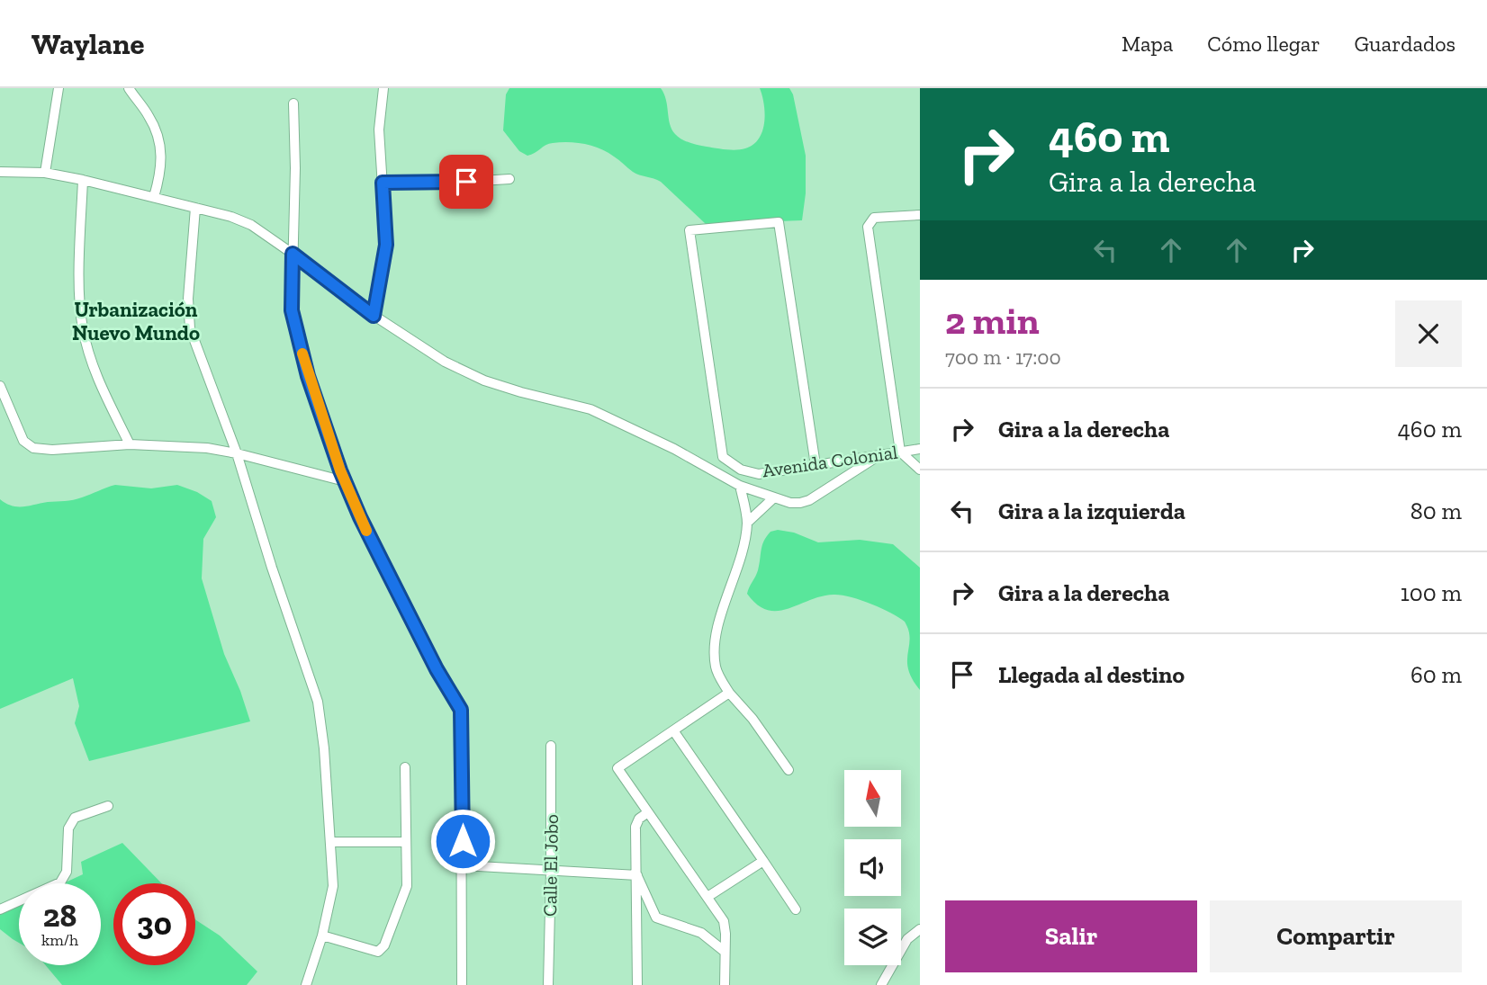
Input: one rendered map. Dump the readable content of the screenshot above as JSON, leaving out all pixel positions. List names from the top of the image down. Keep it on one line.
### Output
{"streets":{"street":["Avenida Colonial","Calle El Jobo"]},"districts":["Urbanización Nuevo Mundo"],"north":"top","page":{"header":"Waylane","nav":["Mapa","Cómo llegar","Guardados"],"turn":["460 m","Gira a la derecha"],"heading":["2 min","700 m · 17:00"],"list":[{"name":"Gira a la derecha","value":"460 m"},{"name":"Gira a la izquierda","value":"80 m"},{"name":"Gira a la derecha","value":"100 m"},{"name":"Llegada al destino","value":"60 m"}],"speed":"28 km/h","limit":"30","buttons":["Salir","Compartir"]}}
